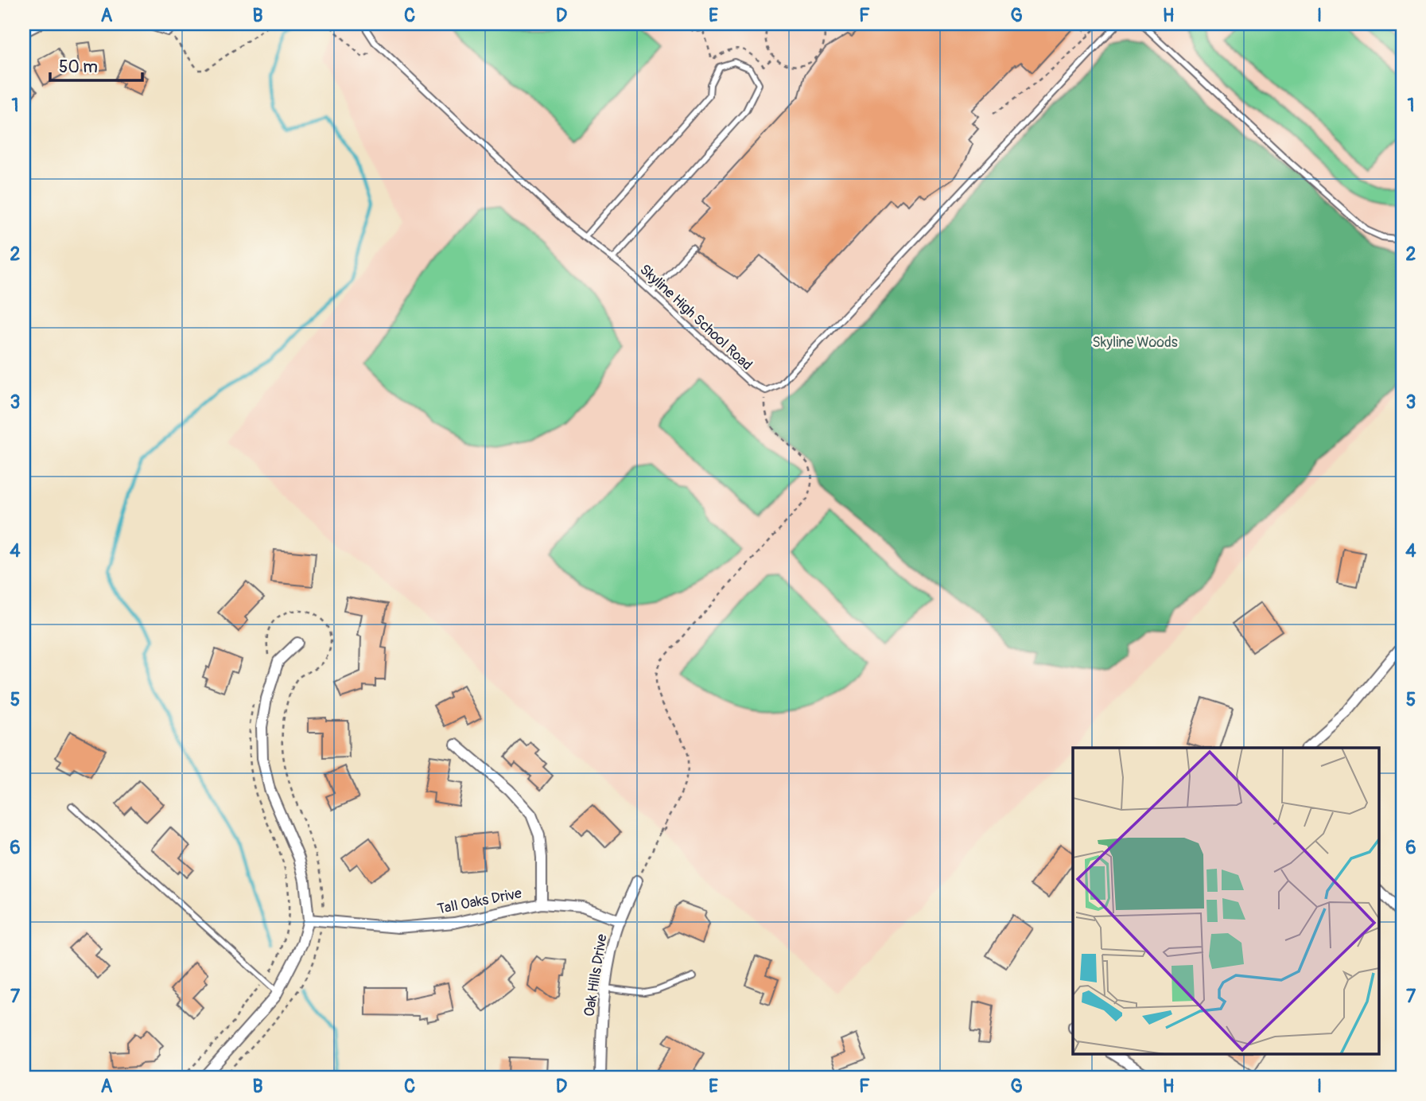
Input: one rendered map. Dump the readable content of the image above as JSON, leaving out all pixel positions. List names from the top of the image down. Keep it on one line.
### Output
{"streets":{"street":["Tall Oaks Drive","Oak Hills Drive"],"lane":["Skyline High School Road"]},"crossings":[["Tall Oaks Drive","Oak Hills Drive"]],"parks":["Skyline Woods"],"scale_bar":"50 m","grid":{"columns":["A","B","C","D","E","F","G","H","I"],"rows":["1","2","3","4","5","6","7"]}}
